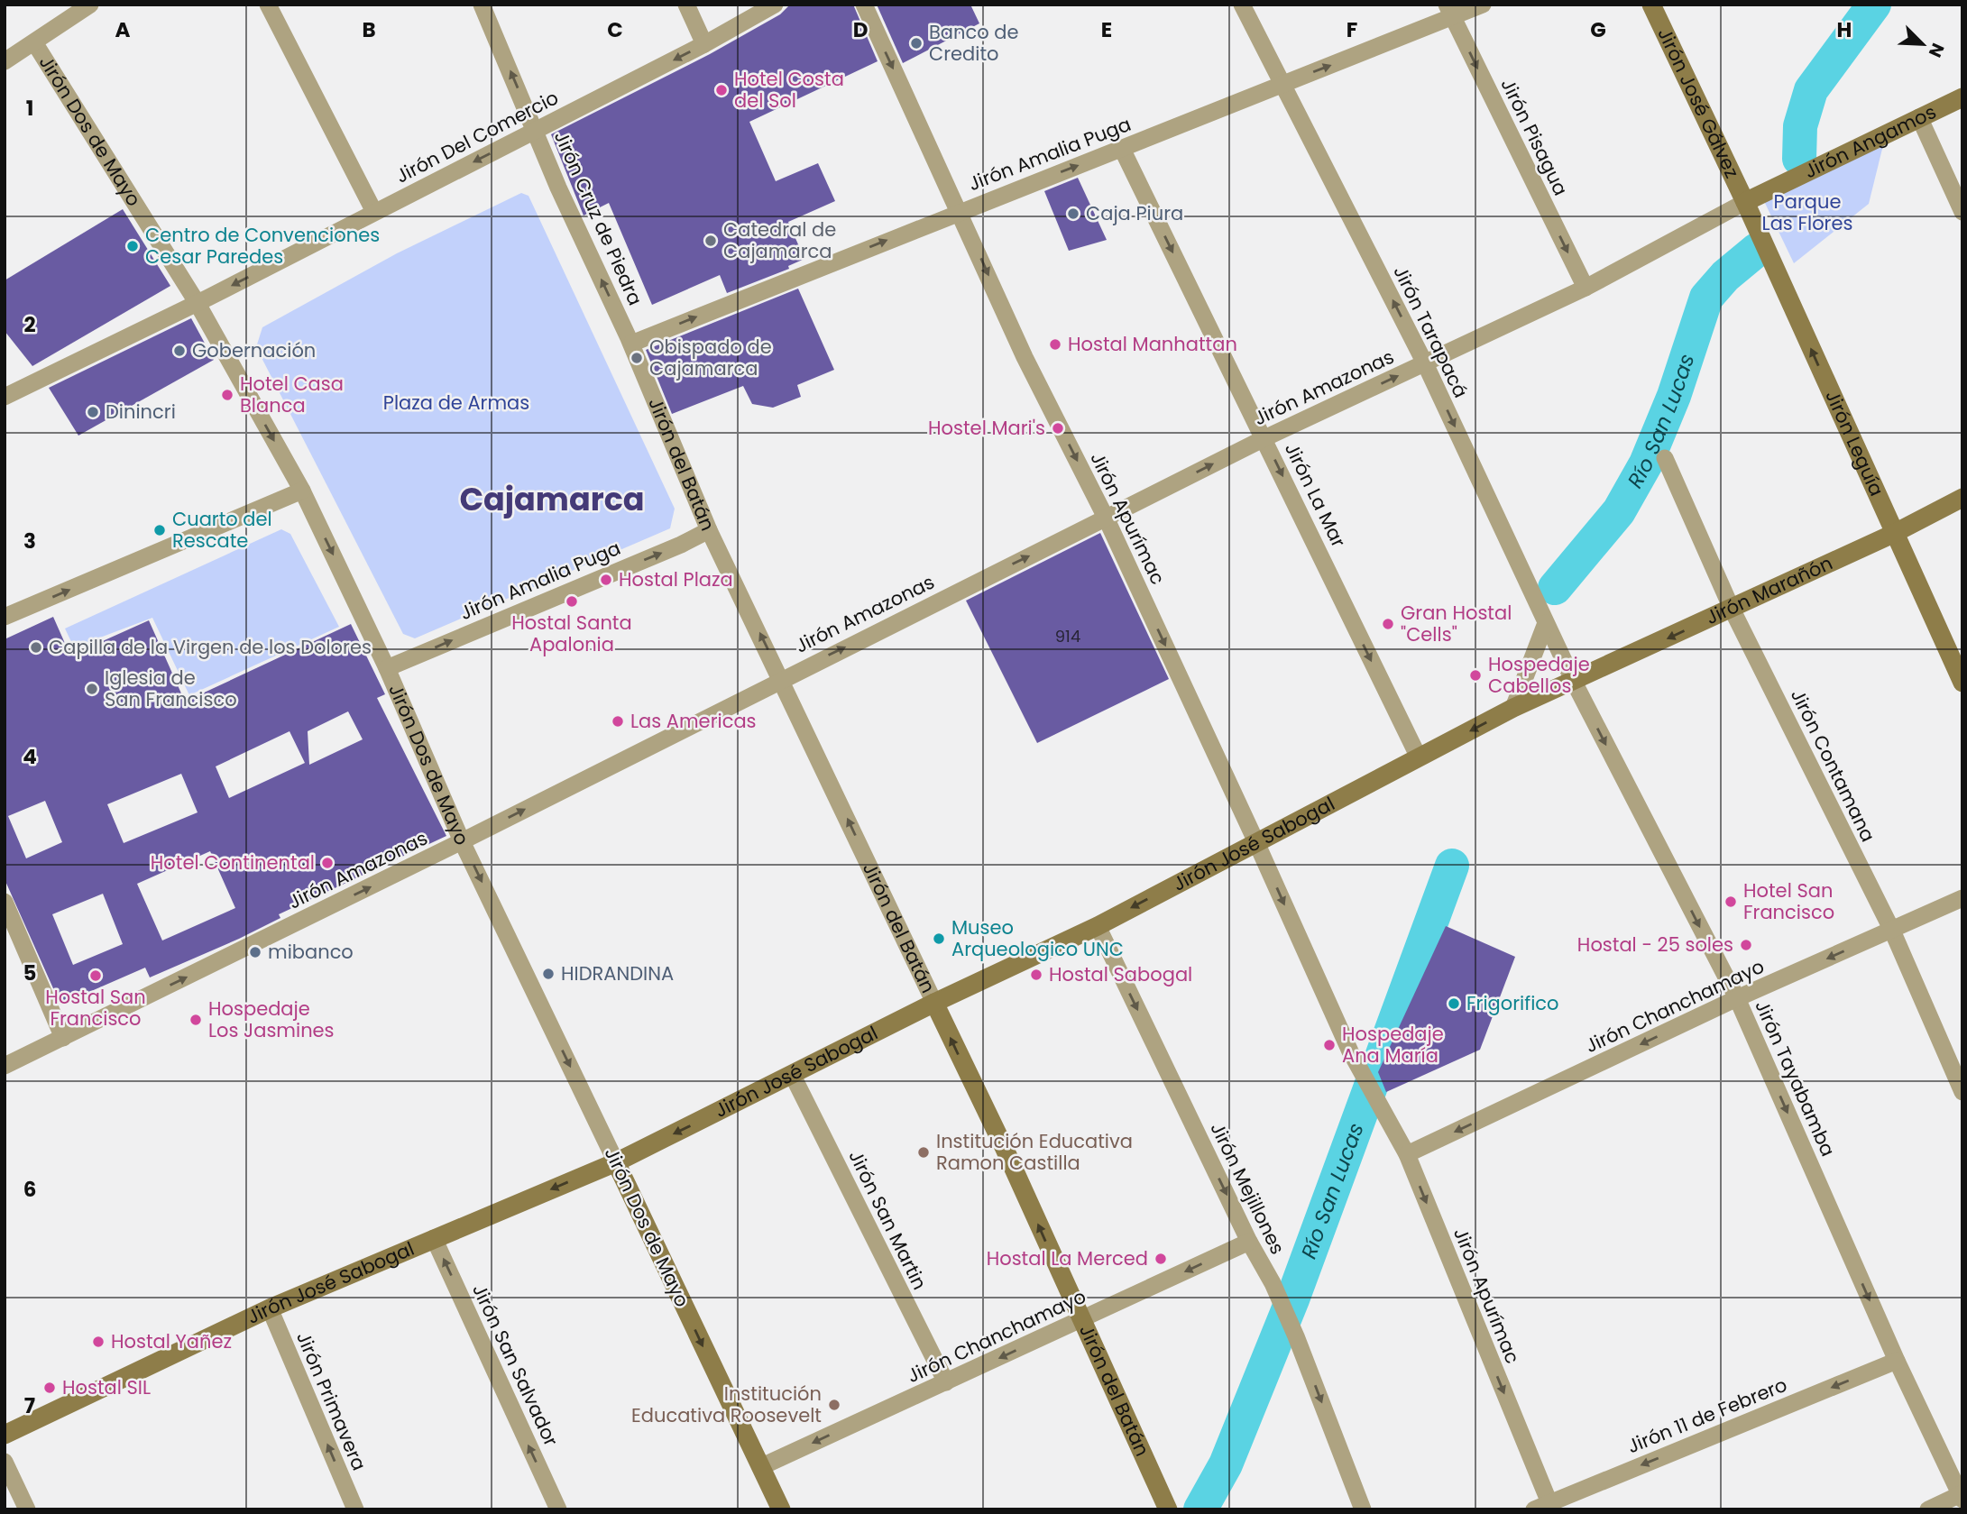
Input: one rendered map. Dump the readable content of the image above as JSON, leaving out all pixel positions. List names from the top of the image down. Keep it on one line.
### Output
{"streets":{"street":["Jirón José Gálvez","Jirón Dos de Mayo","Jirón Del Comercio","Jirón Pisagua","Jirón Angamos","Jirón Amalia Puga","Jirón Cruz de Piedra","Jirón Tarapacá","Jirón Amazonas","Jirón Leguía","Jirón del Batán","Jirón La Mar","Jirón Apurímac","Jirón Marañón","Jirón Contamana","Jirón José Sabogal","Jirón Chanchamayo","Jirón Tayabamba","Jirón Mejillones","Jirón San Martin","Jirón San Salvador","Jirón Primavera","Jirón 11 de Febrero"]},"crossings":[["Jirón José Gálvez","Jirón Angamos"],["Jirón José Gálvez","Jirón Amazonas"],["Jirón José Gálvez","Jirón Leguía"],["Jirón Dos de Mayo","Jirón Del Comercio"],["Jirón Dos de Mayo","Jirón Amalia Puga"],["Jirón Dos de Mayo","Jirón Amazonas"],["Jirón Dos de Mayo","Jirón José Sabogal"],["Jirón Dos de Mayo","Jirón Chanchamayo"],["Jirón Del Comercio","Jirón Cruz de Piedra"],["Jirón Pisagua","Jirón Amalia Puga"],["Jirón Pisagua","Jirón Amazonas"],["Jirón Angamos","Jirón Amazonas"],["Jirón Angamos","Jirón Leguía"],["Jirón Amalia Puga","Jirón Cruz de Piedra"],["Jirón Amalia Puga","Jirón Tarapacá"],["Jirón Amalia Puga","Jirón del Batán"],["Jirón Amalia Puga","Jirón La Mar"],["Jirón Amalia Puga","Jirón Apurímac"],["Jirón Cruz de Piedra","Jirón del Batán"],["Jirón Tarapacá","Jirón Amazonas"],["Jirón Tarapacá","Jirón Marañón"],["Jirón Tarapacá","Jirón José Sabogal"],["Jirón Tarapacá","Jirón Tayabamba"],["Jirón Amazonas","Jirón Leguía"],["Jirón Amazonas","Jirón del Batán"],["Jirón Amazonas","Jirón La Mar"],["Jirón Amazonas","Jirón Apurímac"],["Jirón Leguía","Jirón Marañón"],["Jirón del Batán","Jirón José Sabogal"],["Jirón del Batán","Jirón Chanchamayo"],["Jirón La Mar","Jirón José Sabogal"],["Jirón Apurímac","Jirón José Sabogal"],["Jirón Apurímac","Jirón Chanchamayo"],["Jirón Apurímac","Jirón 11 de Febrero"],["Jirón Marañón","Jirón Contamana"],["Jirón Marañón","Jirón José Sabogal"],["Jirón Marañón","Jirón Tayabamba"],["Jirón Contamana","Jirón Chanchamayo"],["Jirón José Sabogal","Jirón Tayabamba"],["Jirón José Sabogal","Jirón Mejillones"],["Jirón José Sabogal","Jirón San Martin"],["Jirón José Sabogal","Jirón San Salvador"],["Jirón José Sabogal","Jirón Primavera"],["Jirón Chanchamayo","Jirón Tayabamba"],["Jirón Chanchamayo","Jirón Mejillones"],["Jirón Chanchamayo","Jirón San Martin"],["Jirón Tayabamba","Jirón 11 de Febrero"]],"one_way":["Jirón Dos de Mayo","Jirón Del Comercio","Jirón Pisagua","Jirón Amalia Puga","Jirón Cruz de Piedra","Jirón Amazonas","Jirón Leguía","Jirón del Batán","Jirón La Mar","Jirón Apurímac","Jirón Marañón","Jirón José Sabogal","Jirón Chanchamayo","Jirón Tayabamba","Jirón Mejillones","Jirón San Salvador","Jirón Primavera","Jirón 11 de Febrero"],"districts":["Cajamarca"],"water":["Río San Lucas"],"parks":["Parque Las Flores","Plaza de Armas"],"places":["Banco de Credito","Hotel Costa del Sol","Caja Piura","Catedral de Cajamarca","Centro de Convenciones Cesar Paredes","Hostal Manhattan","Gobernación","Obispado de Cajamarca","Hotel Casa Blanca","Dinincri","Hostel Mari's","Cuarto del Rescate","Hostal Plaza","Hostal Santa Apalonia","Gran Hostal \"Cells\"","Capilla de la Virgen de los Dolores","Hospedaje Cabellos","Iglesia de San Francisco","Las Americas","Hotel Continental","Hotel San Francisco","Museo Arqueologico UNC","Hostal - 25 soles","mibanco","HIDRANDINA","Hostal Sabogal","Hostal San Francisco","Frigorifico","Hospedaje Los Jasmines","Hospedaje Ana María","Institución Educativa Ramon Castilla","Hostal La Merced","Hostal Yañez","Hostal SIL","Institución Educativa Roosevelt"],"house_numbers":["914"],"north":"bottom right","grid":{"columns":["A","B","C","D","E","F","G","H"],"rows":["1","2","3","4","5","6","7"]}}
